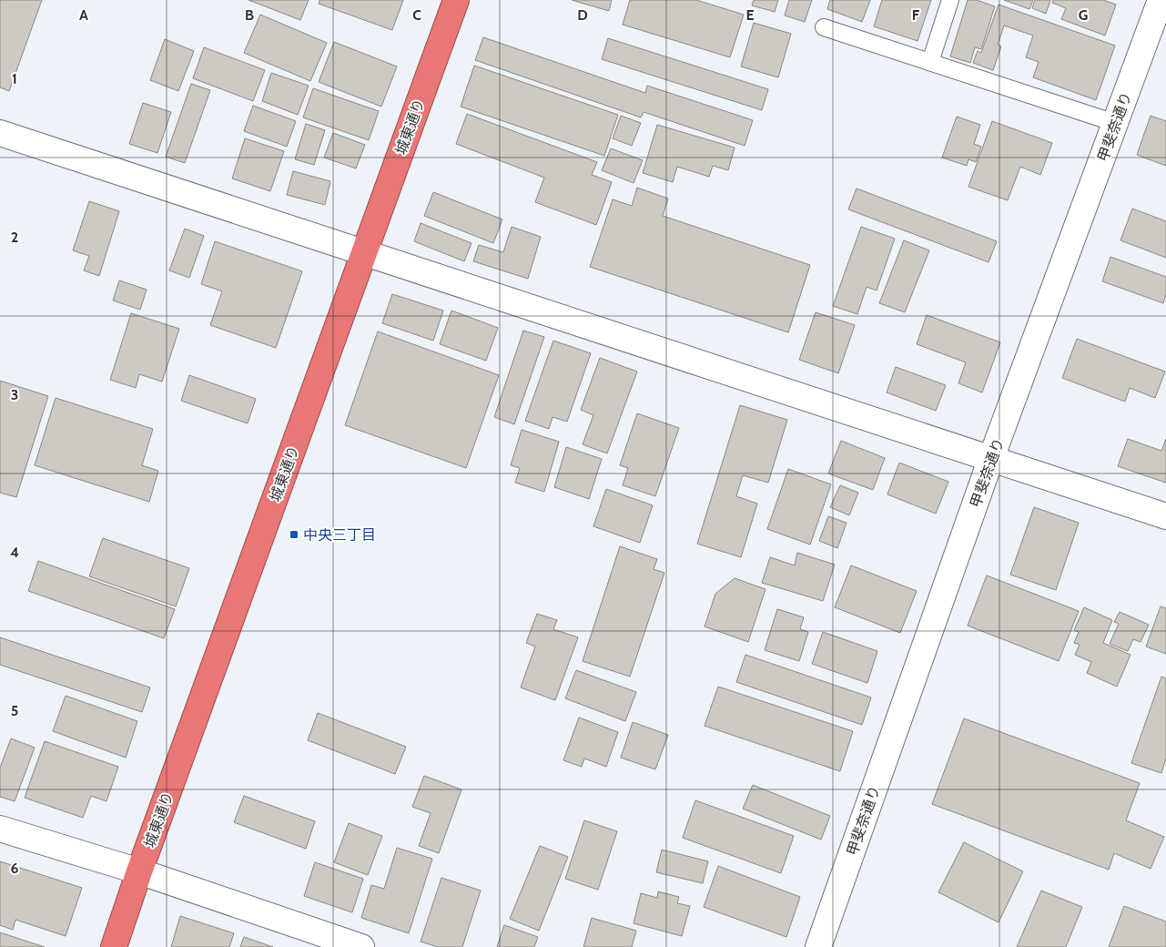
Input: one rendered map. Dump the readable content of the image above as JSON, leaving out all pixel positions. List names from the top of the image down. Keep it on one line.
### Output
{"streets":{"highway":["城東通り"],"street":["甲斐奈通り"]},"places":{"transit":["中央三丁目"]},"grid":{"columns":["A","B","C","D","E","F","G"],"rows":["1","2","3","4","5","6"]}}
